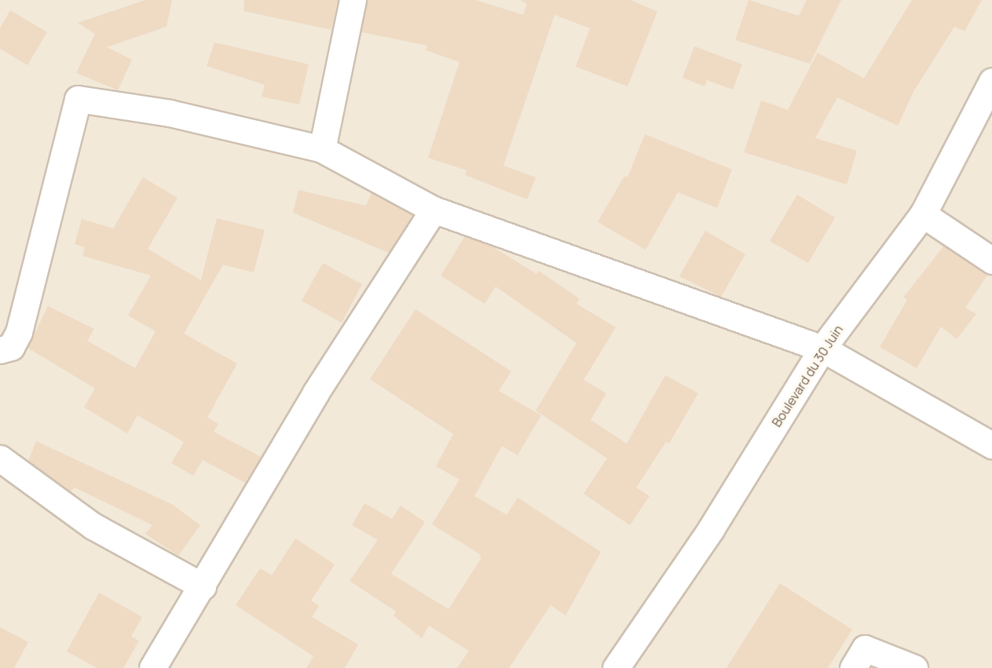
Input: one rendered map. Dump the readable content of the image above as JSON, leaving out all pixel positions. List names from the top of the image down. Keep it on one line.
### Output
{"streets":{"street":["Boulevard du 30 Juin"]}}
